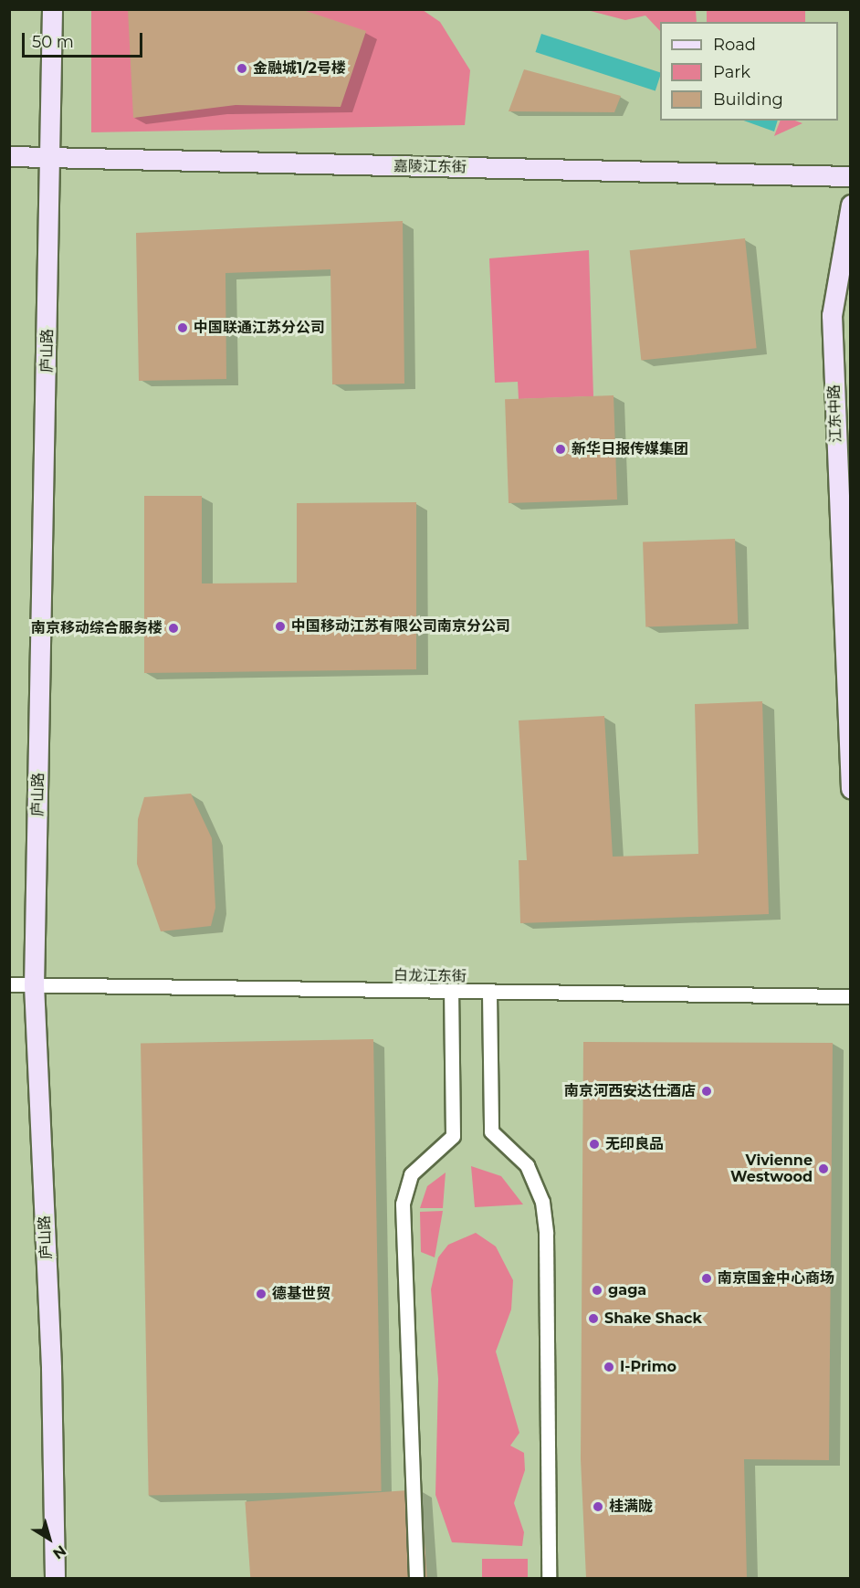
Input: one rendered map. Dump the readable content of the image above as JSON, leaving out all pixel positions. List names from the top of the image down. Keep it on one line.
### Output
{"streets":{"main road":["嘉陵江东街","庐山路","江东中路"],"street":["白龙江东街"]},"crossings":[["嘉陵江东街","庐山路"],["庐山路","白龙江东街"]],"places":["金融城1/2号楼","中国联通江苏分公司","新华日报传媒集团","中国移动江苏有限公司南京分公司","南京移动综合服务楼","南京河西安达仕酒店","无印良品","Vivienne Westwood","南京国金中心商场","gaga","德基世贸","Shake Shack","I-Primo","桂满陇"],"legend":["Road","Park","Building"],"scale_bar":"50 m","north":"bottom right"}
